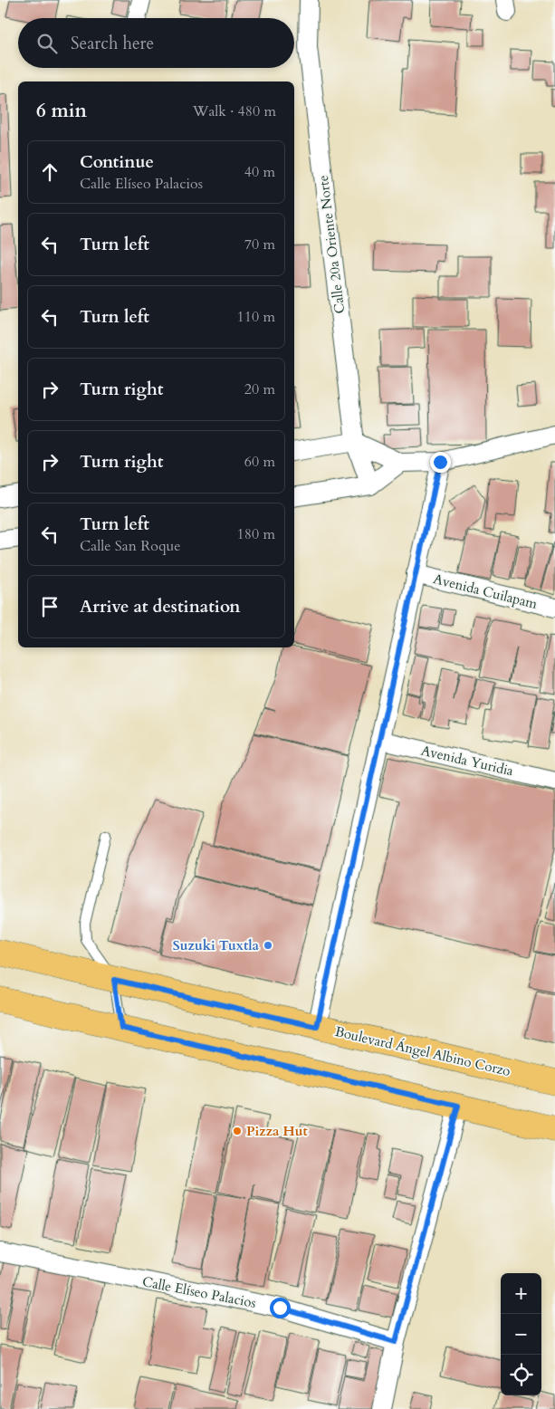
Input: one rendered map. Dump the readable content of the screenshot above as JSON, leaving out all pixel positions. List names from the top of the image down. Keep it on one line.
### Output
{"streets":{"main road":["Boulevard Ángel Albino Corzo"],"street":["Calle 20a Oriente Norte","Avenida Cuilapam","Avenida Yuridia","Calle Elíseo Palacios"]},"places":["Suzuki Tuxtla","Pizza Hut"],"page":{"search":"Search here","heading":["6 min","Walk · 480 m"],"list":[["Continue","Calle Elíseo Palacios","40 m"],["Turn left","70 m"],["Turn left","110 m"],["Turn right","20 m"],["Turn right","60 m"],["Turn left","Calle San Roque","180 m"],"Arrive at destination"],"map_buttons":["+","−"]}}
